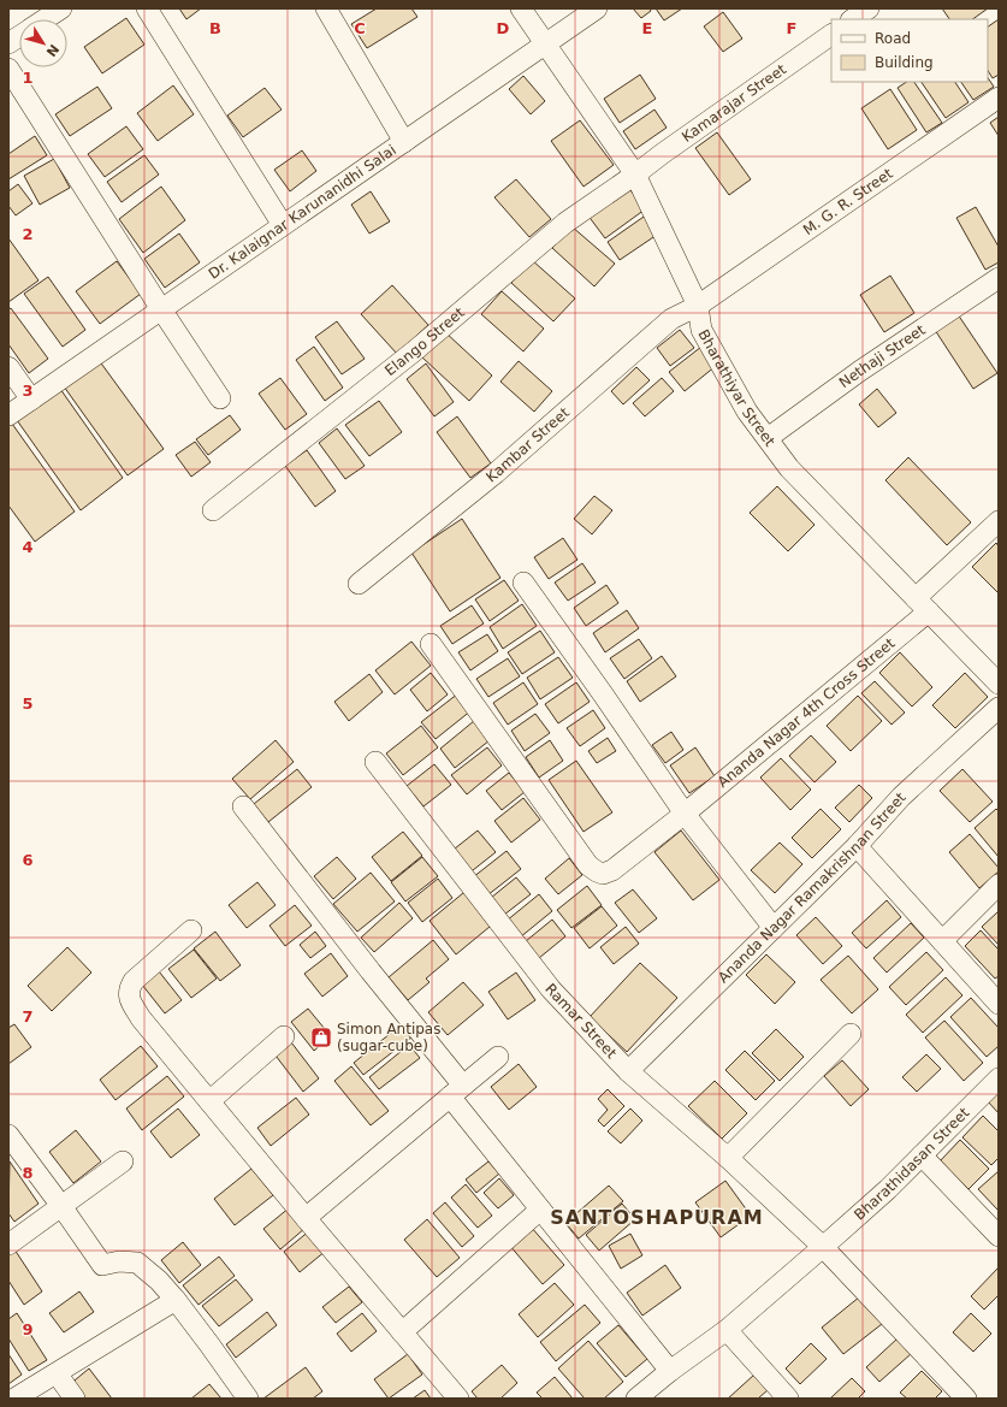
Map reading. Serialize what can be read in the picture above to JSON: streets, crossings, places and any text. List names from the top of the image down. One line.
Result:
{"streets":{"street":["Kamarajar Street","M. G. R. Street","Dr. Kalaignar Karunanidhi Salai","Elango Street","Nethaji Street","Bharathiyar Street","Kambar Street","Ananda Nagar 4th Cross Street","Ananda Nagar Ramakrishnan Street","Ramar Street","Bharathidasan Street"]},"crossings":[["Kamarajar Street","Elango Street"],["Kamarajar Street","Bharathiyar Street"],["M. G. R. Street","Bharathiyar Street"],["M. G. R. Street","Kambar Street"],["Dr. Kalaignar Karunanidhi Salai","Bharathiyar Street"],["Elango Street","Bharathiyar Street"],["Nethaji Street","Bharathiyar Street"],["Bharathiyar Street","Kambar Street"],["Bharathiyar Street","Ananda Nagar 4th Cross Street"],["Ananda Nagar Ramakrishnan Street","Ramar Street"],["Ramar Street","Bharathidasan Street"]],"districts":["SANTOSHAPURAM"],"places":{"shop":["Simon Antipas (sugar-cube)"]},"legend":["Road","Building"],"north":"bottom right","grid":{"columns":["B","C","D","E","F"],"rows":["1","2","3","4","5","6","7","8","9"]}}
